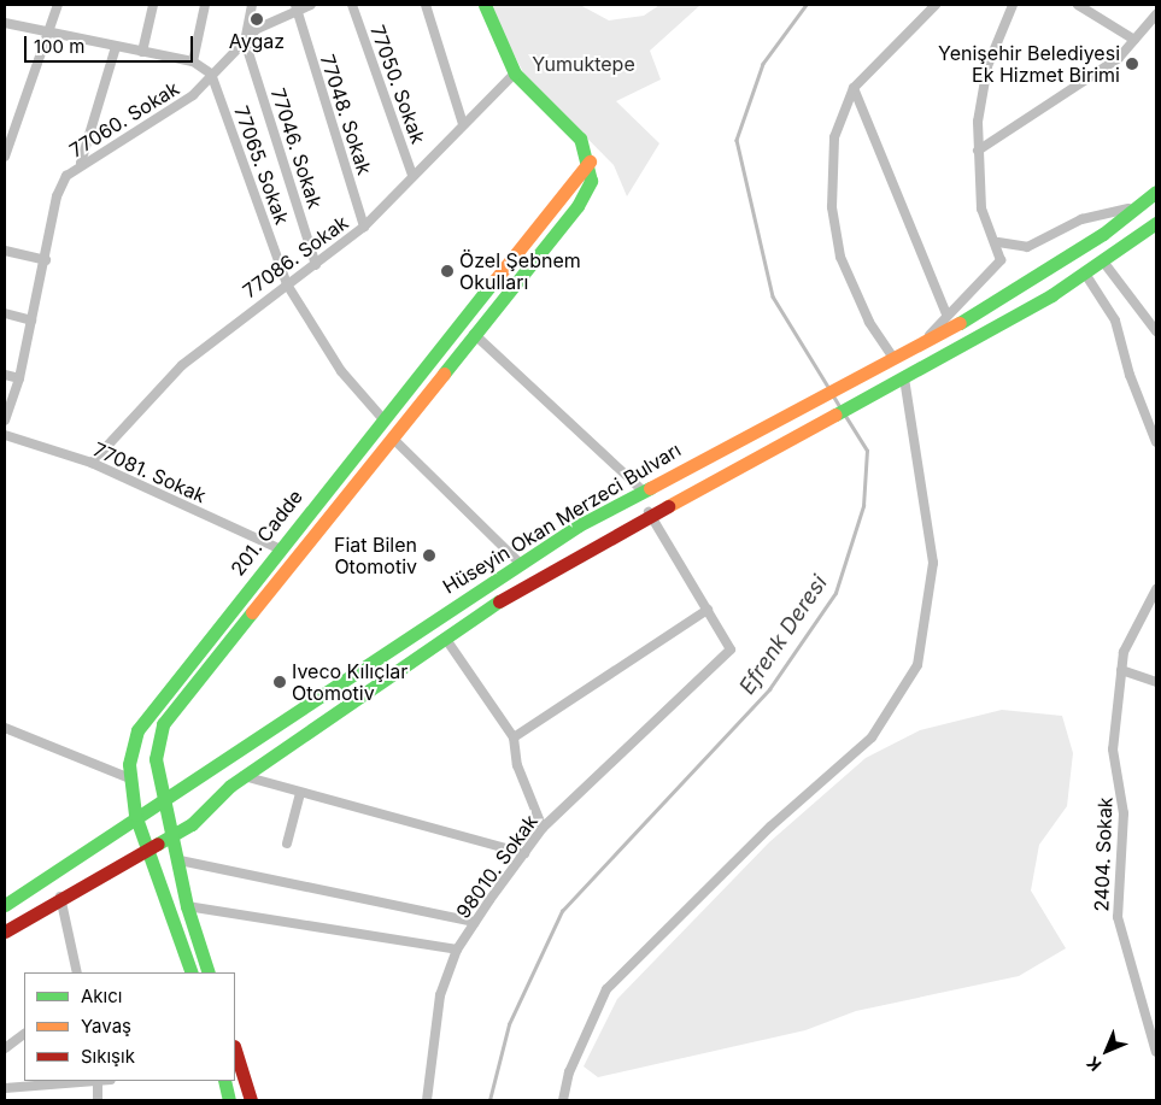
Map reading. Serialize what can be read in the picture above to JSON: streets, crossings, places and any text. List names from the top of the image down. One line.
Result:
{"streets":{"main road":["Hüseyin Okan Merzeci Bulvarı","201. Cadde"],"street":["77050. Sokak","77048. Sokak","77060. Sokak","77046. Sokak","77065. Sokak","77086. Sokak","77081. Sokak","2404. Sokak","98010. Sokak"]},"crossings":[["77050. Sokak","77086. Sokak"],["77048. Sokak","77060. Sokak"],["77048. Sokak","77086. Sokak"],["77060. Sokak","77046. Sokak"],["77060. Sokak","77065. Sokak"],["77046. Sokak","77086. Sokak"],["77065. Sokak","77086. Sokak"],["77065. Sokak","201. Cadde"],["77086. Sokak","77081. Sokak"],["77081. Sokak","201. Cadde"],["Hüseyin Okan Merzeci Bulvarı","201. Cadde"]],"water":["Efrenk Deresi"],"parks":["Yumuktepe"],"places":["Aygaz","Yenişehir Belediyesi Ek Hizmet Birimi","Özel Şebnem Okulları","Fiat Bilen Otomotiv","Iveco Kılıçlar Otomotiv"],"legend":["Akıcı","Yavaş","Sıkışık"],"scale_bar":"100 m","north":"bottom left"}
